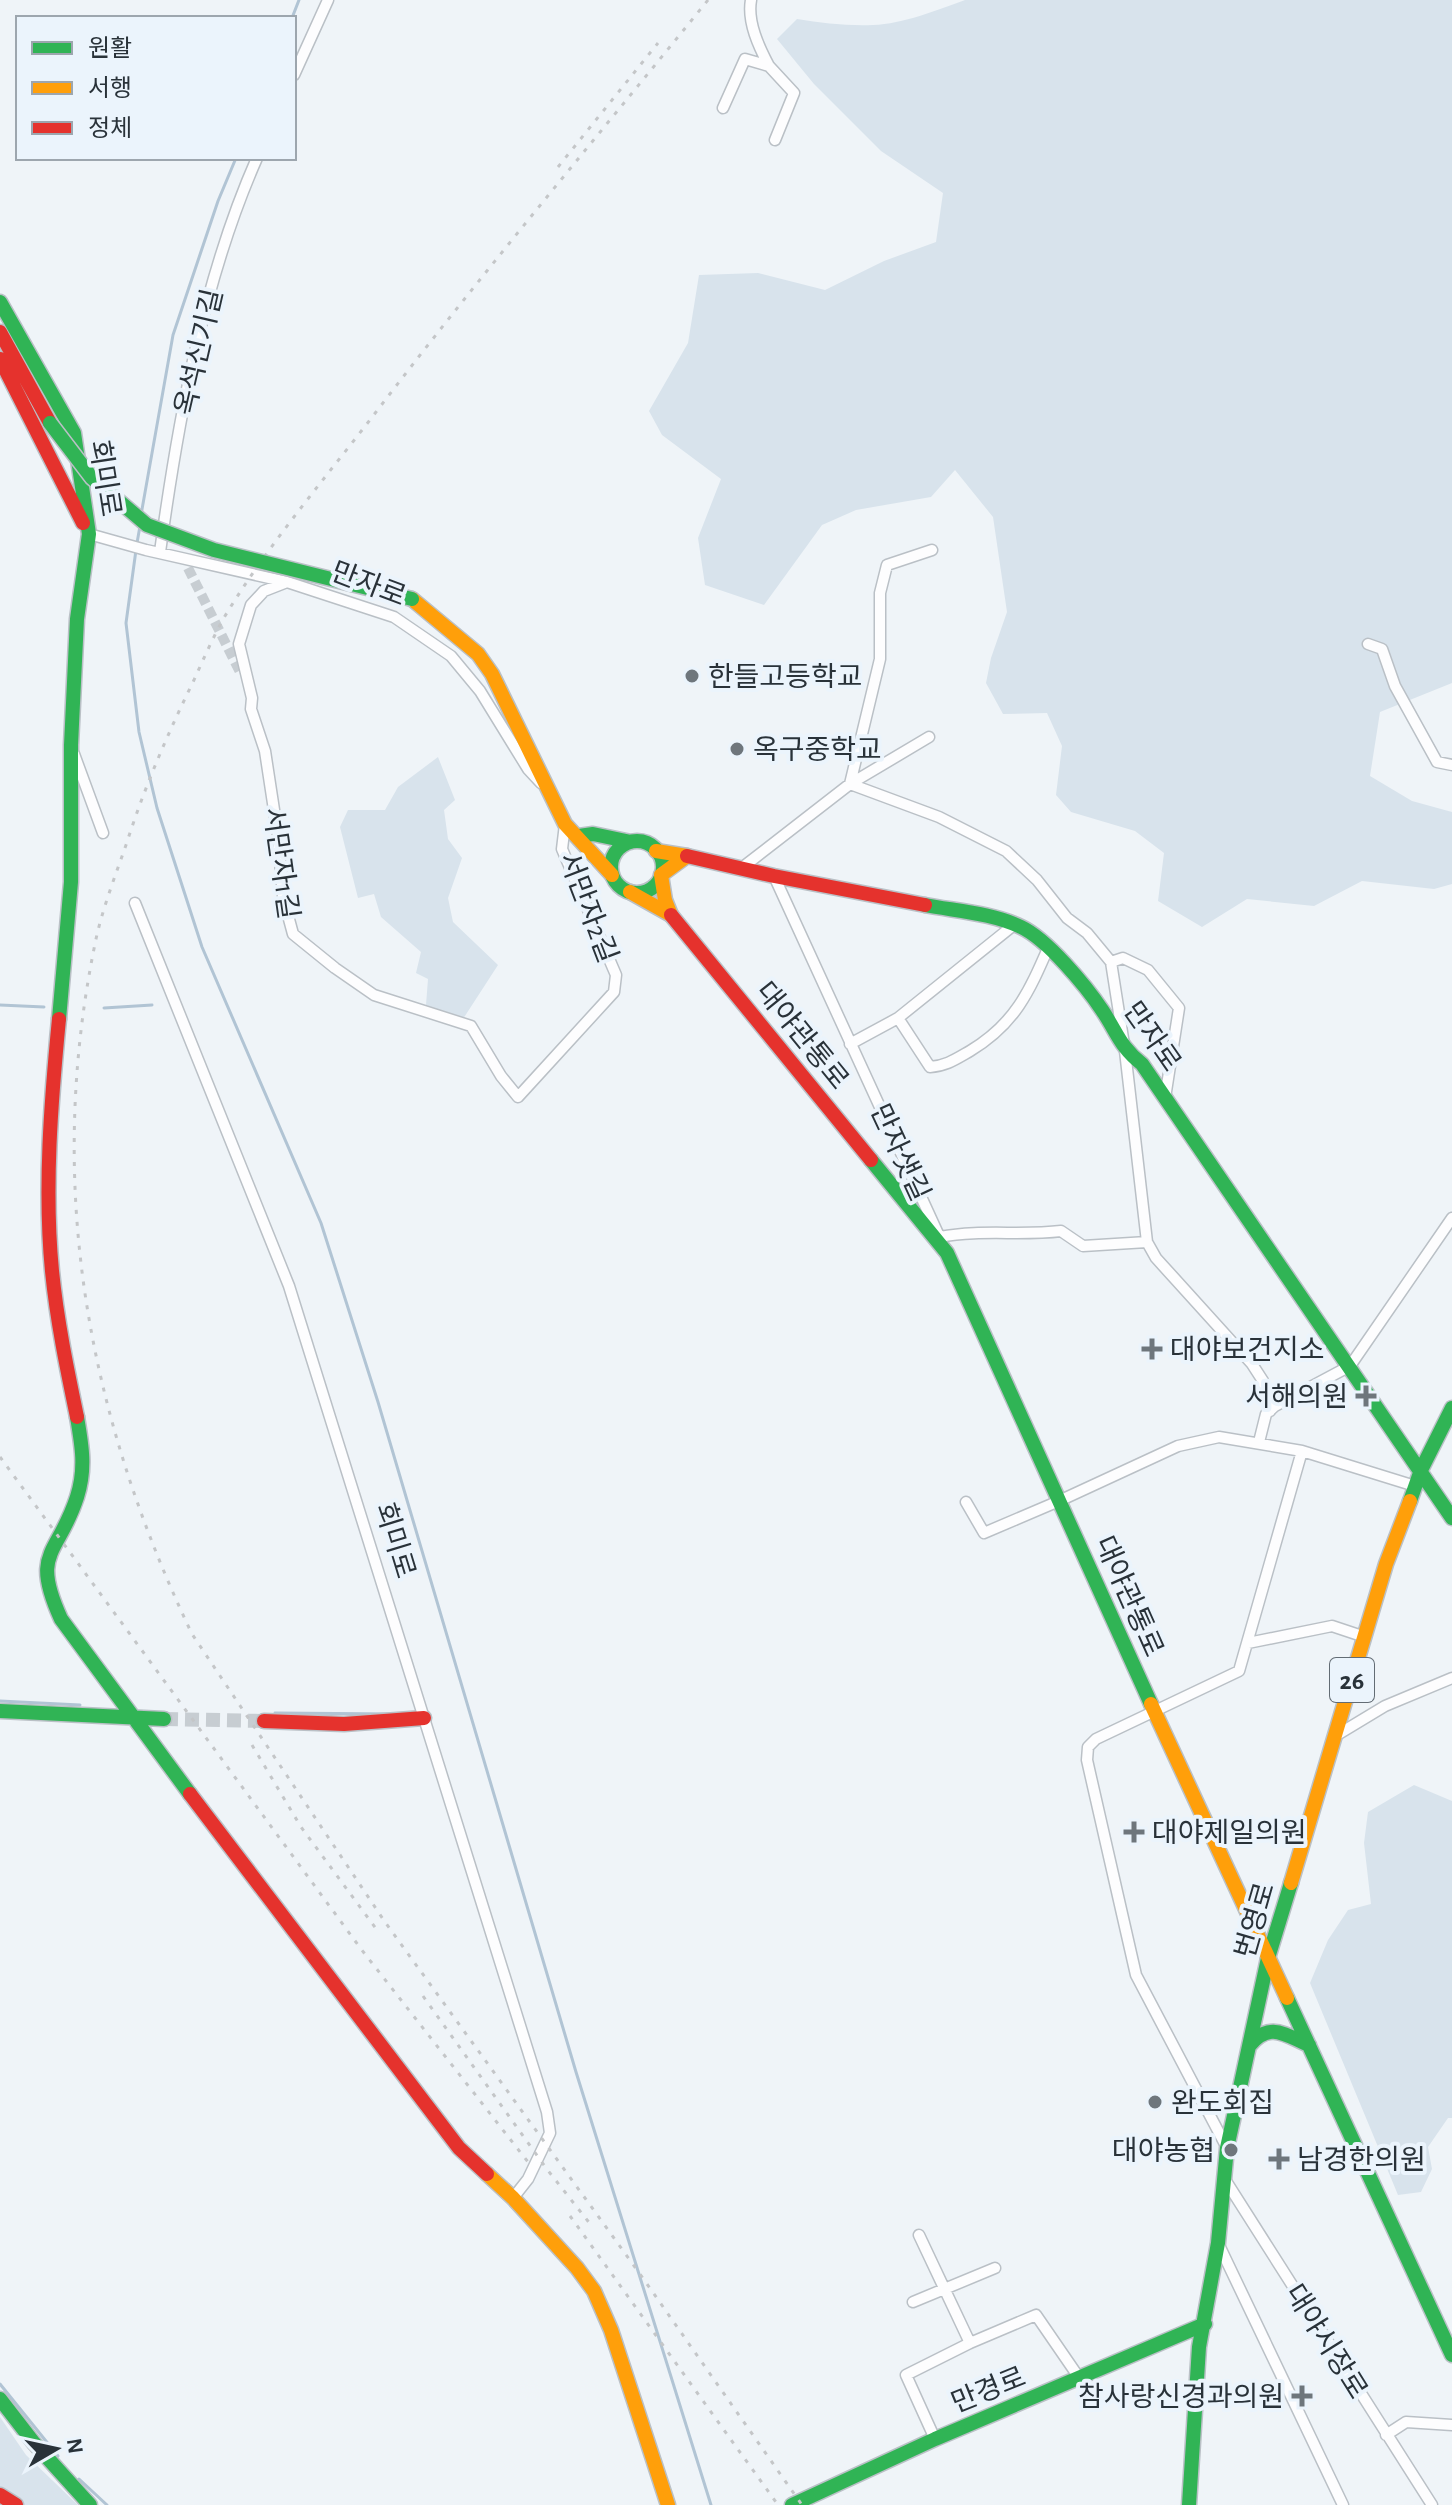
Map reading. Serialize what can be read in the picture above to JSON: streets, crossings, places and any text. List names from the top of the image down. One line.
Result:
{"streets":{"main road":["회미로","만자로","대야관통로","26","번영로","만경로"],"street":["옥석신기길","서만자1길","서만자2길","만자샛길","대야시장로"]},"crossings":[["옥석신기길","만자로"],["회미로","만자로"],["만자로","서만자1길"],["만자로","서만자2길"],["만자로","만자샛길"],["만자로","번영로"],["서만자1길","서만자2길"],["대야관통로","만자샛길"],["대야관통로","번영로"],["번영로","대야시장로"],["번영로","만경로"]],"places":{"other":["한들고등학교","옥구중학교","완도회집","대야농협"],"health":["대야보건지소","서해의원","대야제일의원","남경한의원","참사랑신경과의원"]},"legend":["원활","서행","정체"],"north":"right"}
